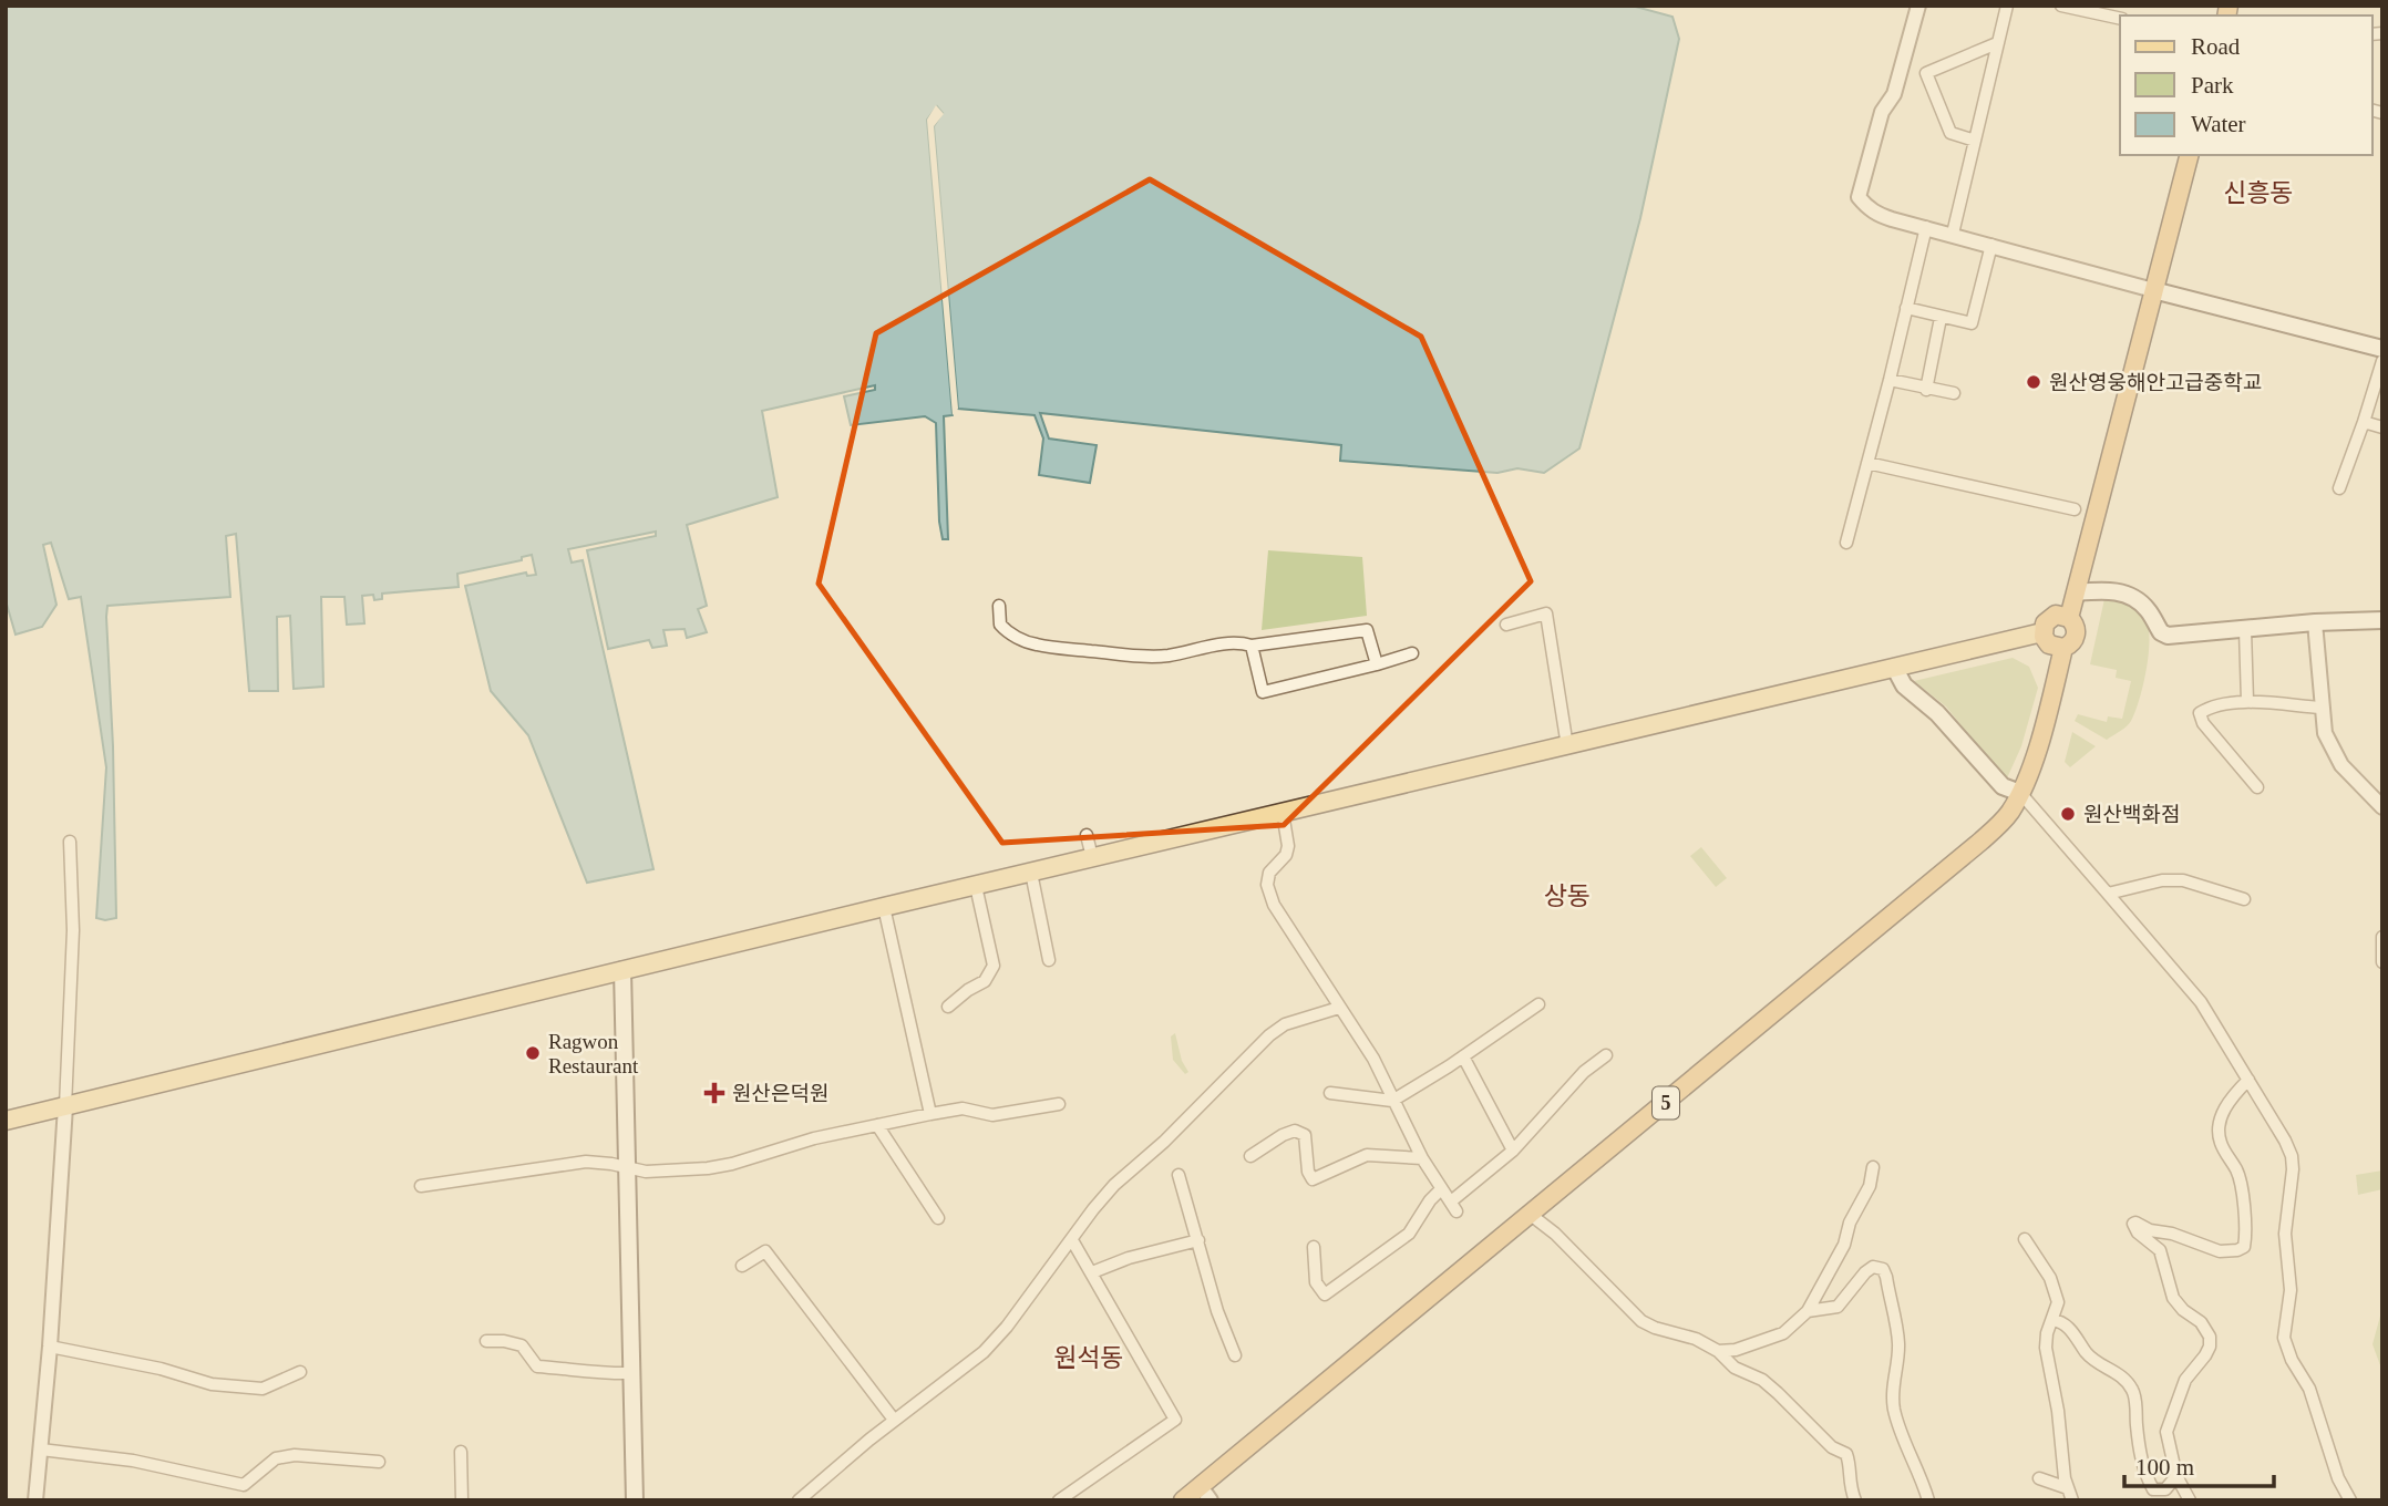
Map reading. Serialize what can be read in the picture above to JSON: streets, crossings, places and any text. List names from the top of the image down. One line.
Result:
{"streets":{"highway":["5"]},"districts":["신흥동","상동","원석동"],"places":{"other":["원산영웅해안고급중학교","원산백화점","Ragwon Restaurant"],"health":["원산은덕원"]},"legend":["Road","Park","Water"],"scale_bar":"100 m"}
